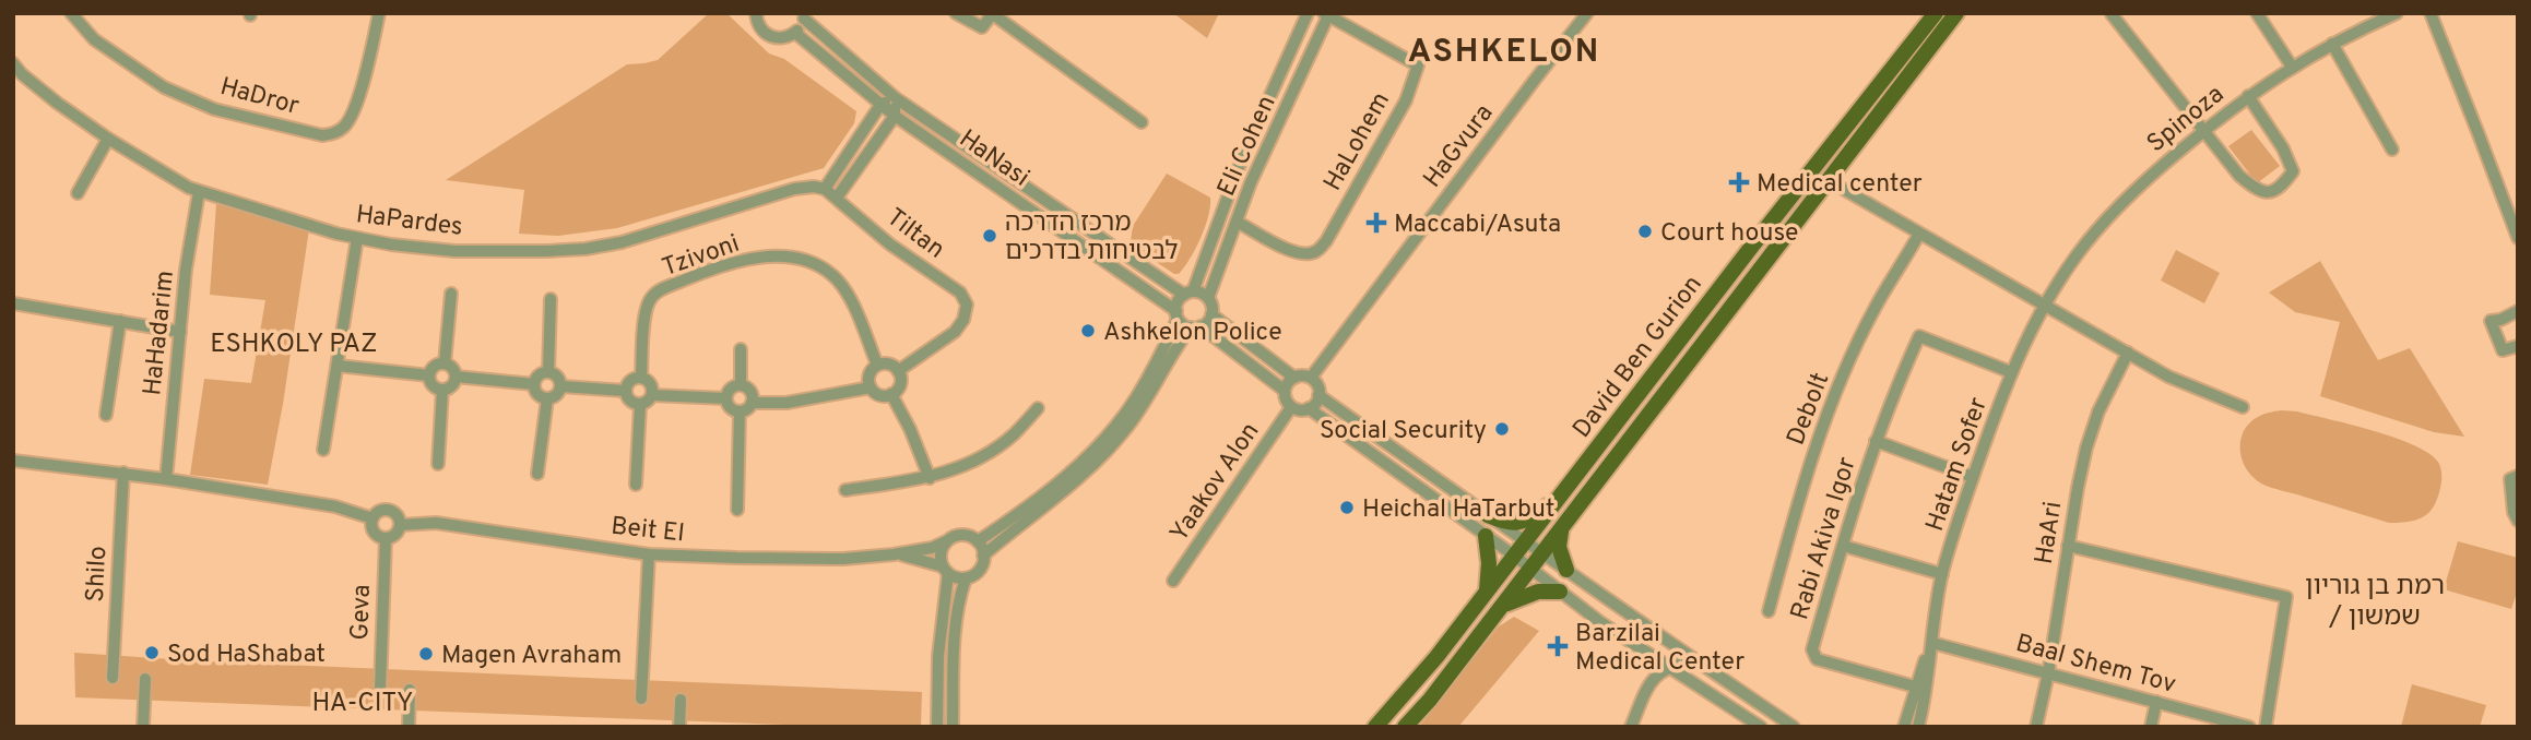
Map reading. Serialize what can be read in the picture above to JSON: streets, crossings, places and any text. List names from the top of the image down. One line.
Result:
{"streets":{"main road":["David Ben Gurion"],"street":["HaDror","Spinoza","HaLohem","Eli Cohen","HaGvura","HaNasi","HaPardes","Tiltan","Tzivoni","HaHadarim","Debolt","Hatam Sofer","Yaakov Alon","Beit El","HaAri","Rabi Akiva Igor","Shilo","Geva","Baal Shem Tov"]},"crossings":[["Spinoza","Hatam Sofer"],["HaLohem","Eli Cohen"],["Eli Cohen","HaNasi"],["HaGvura","Yaakov Alon"],["HaPardes","HaHadarim"],["Tiltan","Tzivoni"],["Hatam Sofer","Rabi Akiva Igor"],["Hatam Sofer","Baal Shem Tov"],["Beit El","Geva"],["HaAri","Baal Shem Tov"]],"districts":["ASHKELON","ESHKOLY PAZ","רמת בן גוריון / שמשון","HA-CITY"],"places":{"health":["Medical center","Maccabi/Asuta","Barzilai Medical Center"],"other":["Court house","מרכז הדרכה לבטיחות בדרכים","Ashkelon Police","Social Security","Heichal HaTarbut","Sod HaShabat","Magen Avraham"]}}
